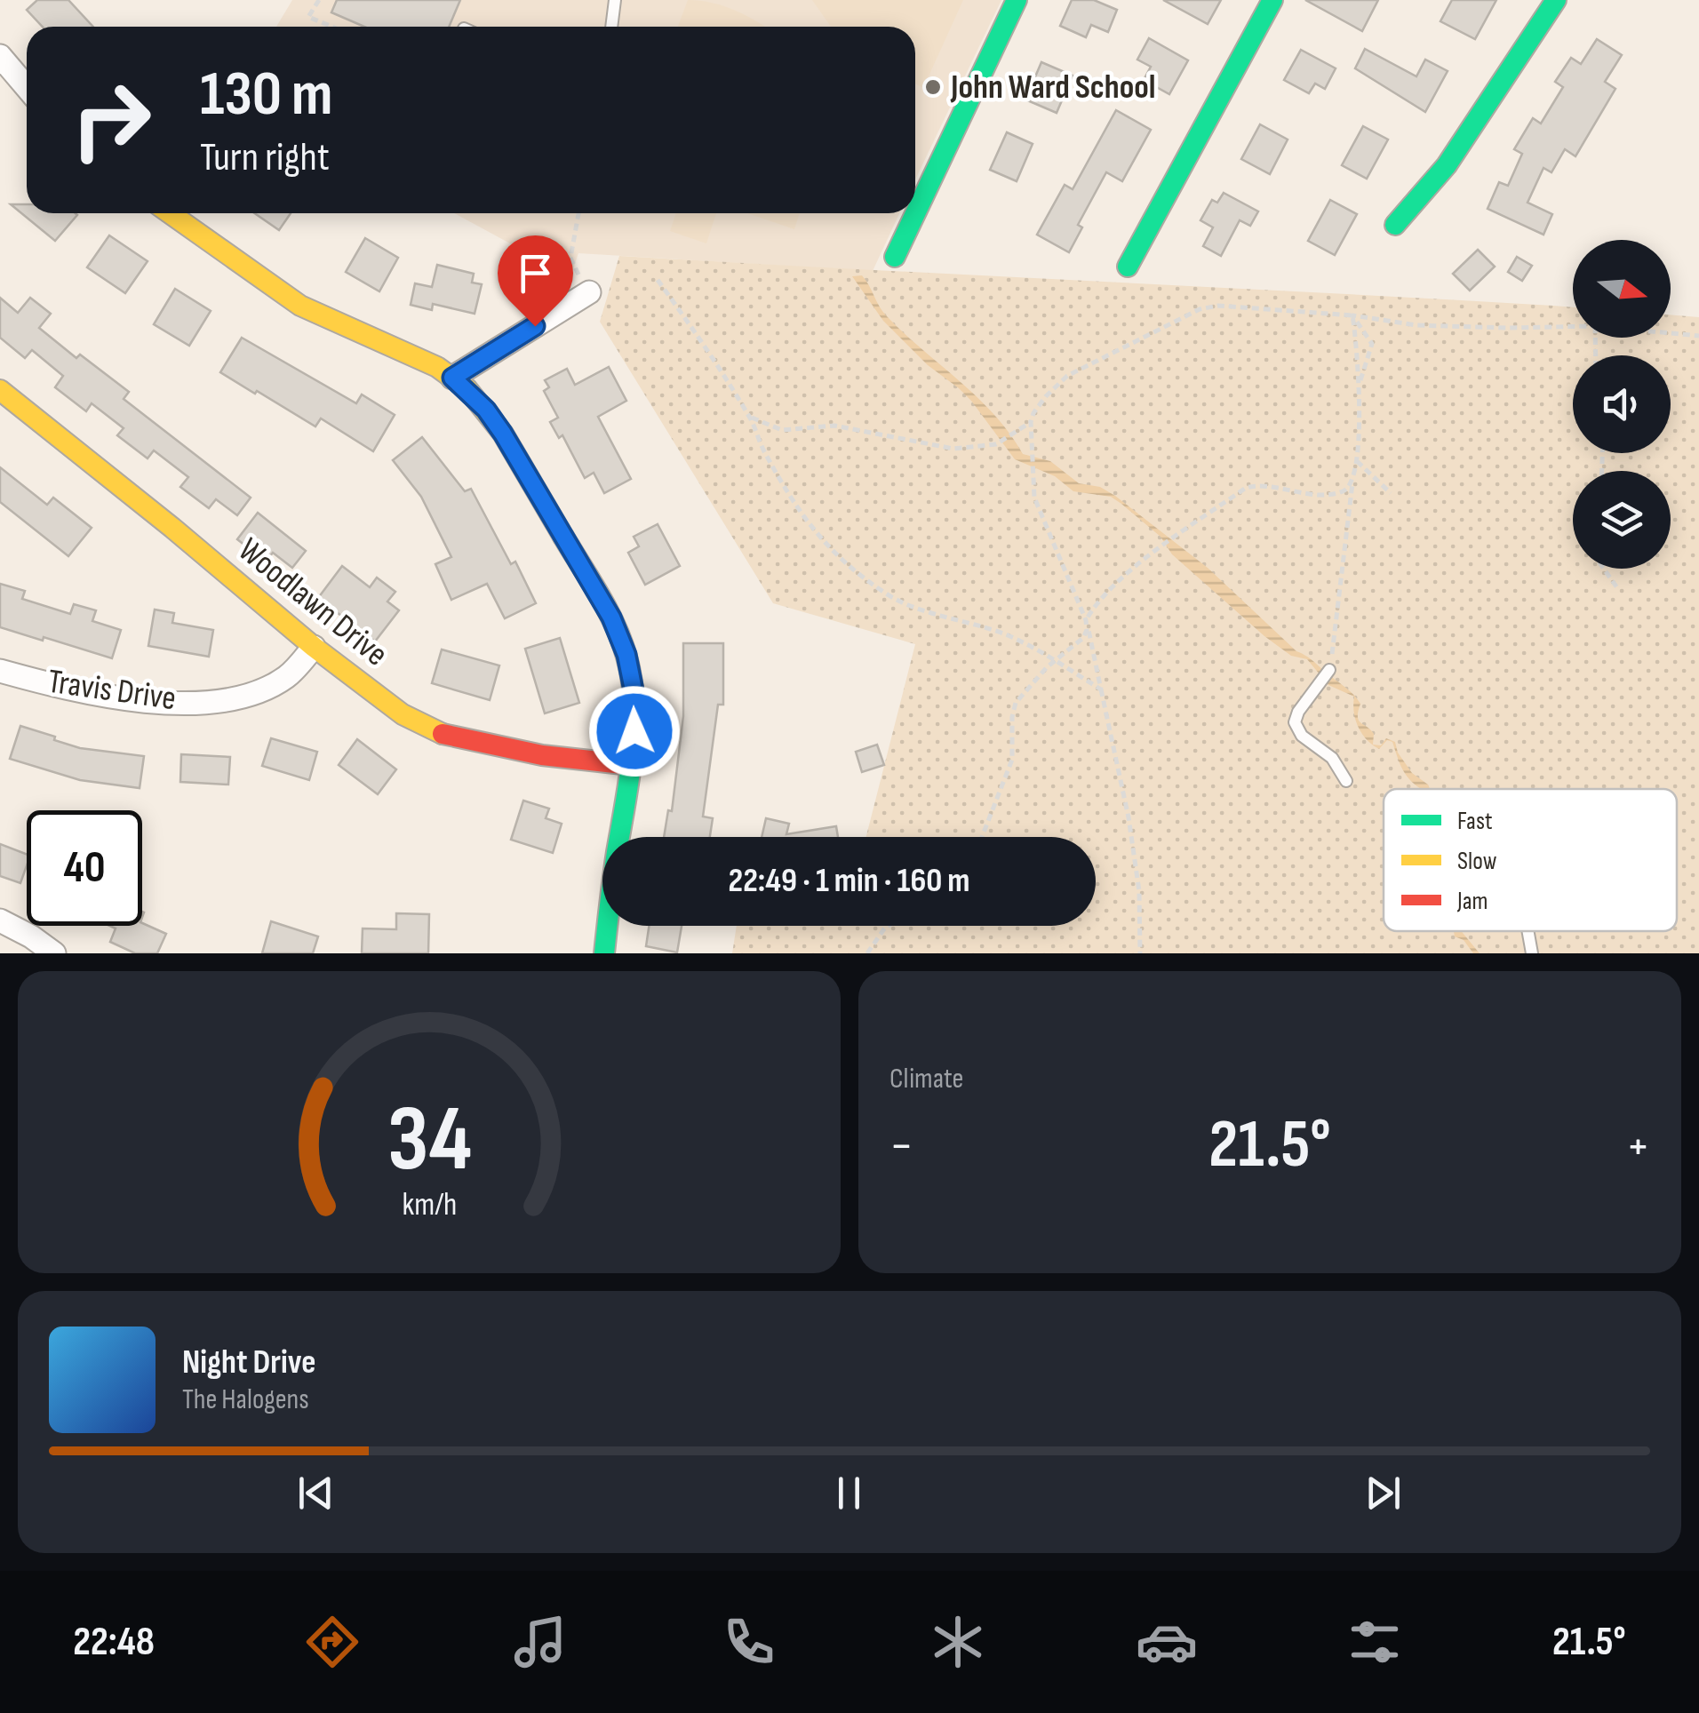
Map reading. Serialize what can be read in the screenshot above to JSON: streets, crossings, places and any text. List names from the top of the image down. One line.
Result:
{"streets":{"street":["Woodlawn Drive","Travis Drive"]},"crossings":[["Woodlawn Drive","Travis Drive"]],"places":["John Ward School"],"legend":["Fast","Slow","Jam"],"north":"right","page":{"turn":["130 m","Turn right"],"limit":"40","trip":"22:49 · 1 min · 160 m","tile":"Climate","heat":["−","21.5°","+"],"song":["Night Drive","The Halogens"],"tabs":["22:48","21.5°"],"gauge":["34","km/h"]}}
